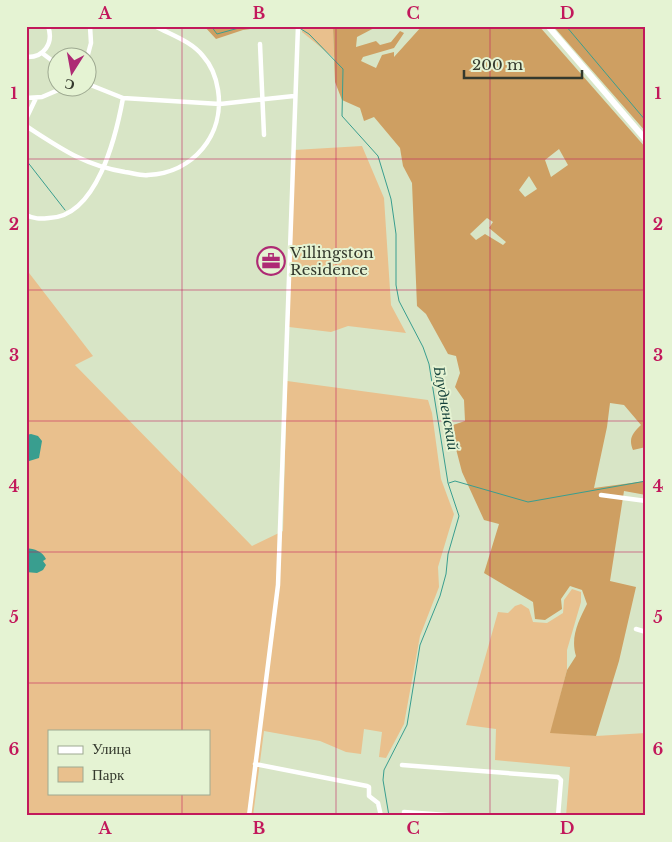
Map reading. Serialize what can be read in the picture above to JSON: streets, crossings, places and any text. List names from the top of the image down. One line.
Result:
{"water":["Блудненский"],"places":{"office":["Villingston Residence"]},"legend":["Улица","Парк"],"scale_bar":"200 m","north":"bottom","grid":{"columns":["A","B","C","D"],"rows":["1","2","3","4","5","6"]}}
